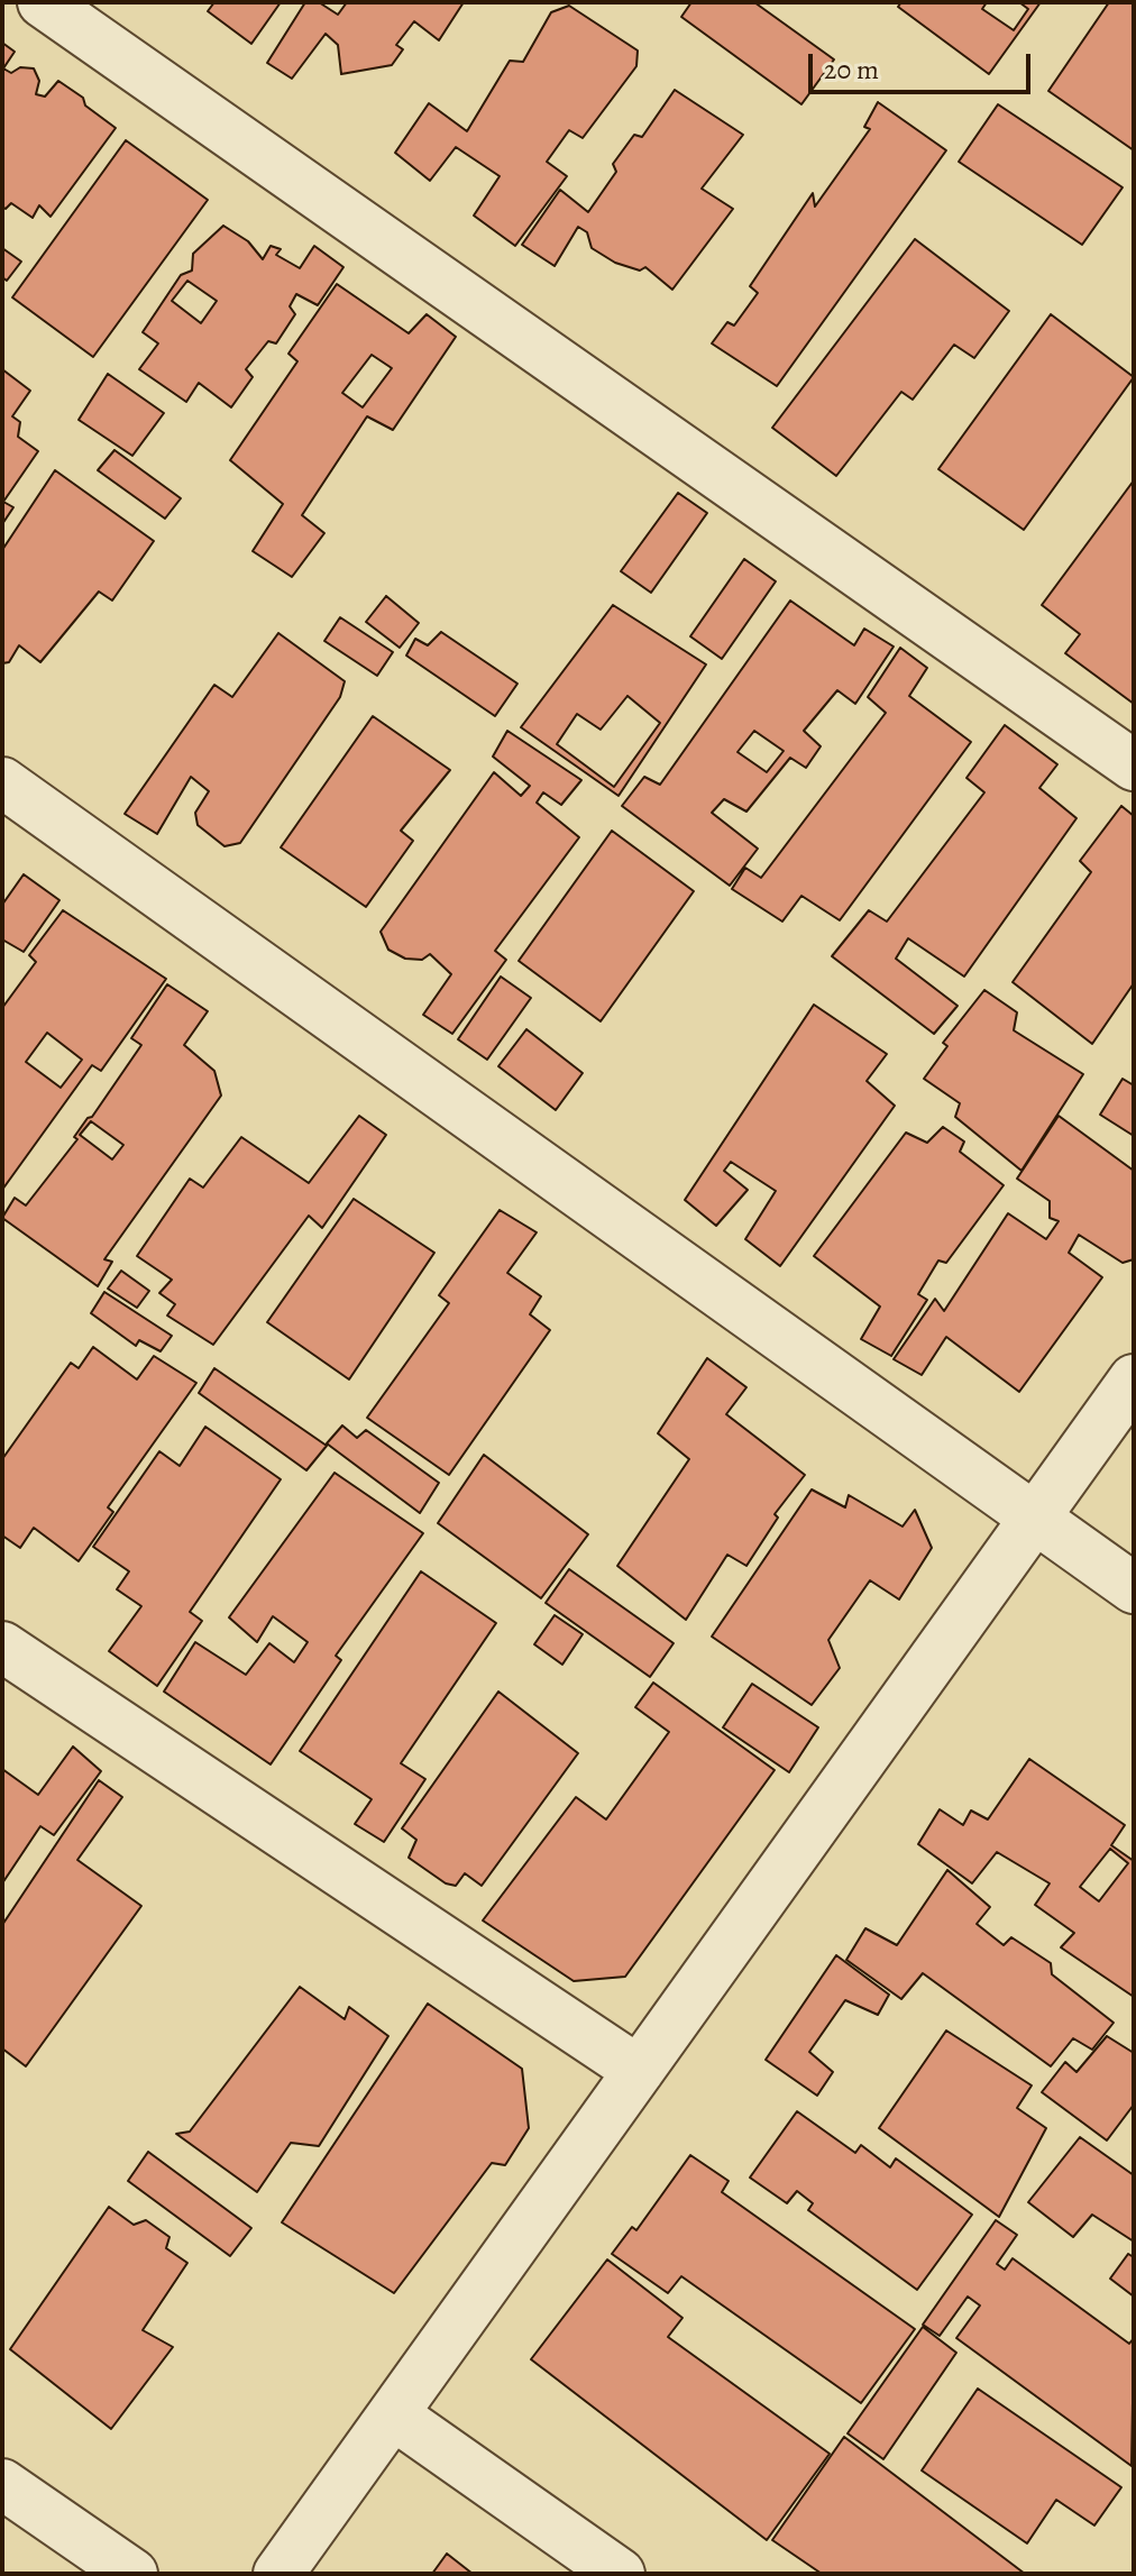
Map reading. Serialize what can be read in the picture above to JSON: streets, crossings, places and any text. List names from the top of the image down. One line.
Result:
{"scale_bar":"20 m"}
